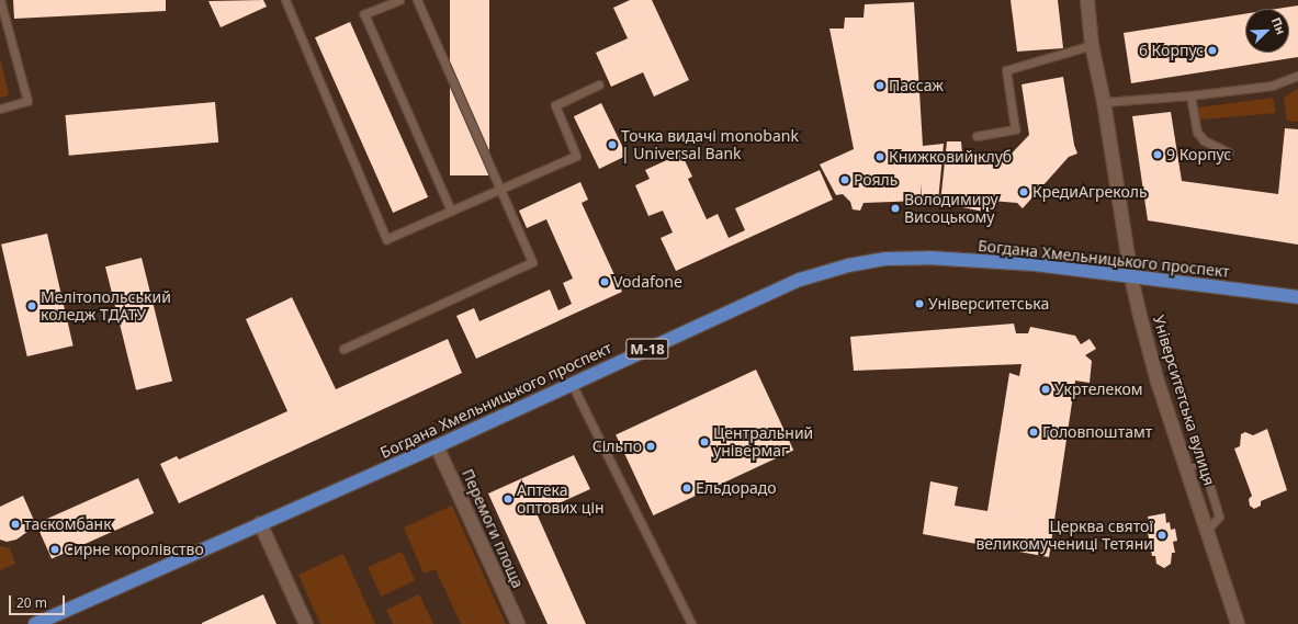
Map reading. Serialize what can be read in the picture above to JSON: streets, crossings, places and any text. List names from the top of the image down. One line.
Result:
{"streets":{"highway":["Богдана Хмельницького проспект","М-18"],"street":["Університетська вулиця","Перемоги площа"]},"crossings":[["Богдана Хмельницького проспект","Університетська вулиця"],["Богдана Хмельницького проспект","Перемоги площа"]],"places":["6 Корпус","Пассаж","Точка видачі monobank | Universal Bank","9 Корпус","Книжковий клуб","Рояль","КредиАгреколь","Володимиру Висоцькому","Vodafone","Університетська","Мелітопольський коледж ТДАТУ","Укртелеком","Головпоштамт","Центральний універмаг","Сільпо","Ельдорадо","Аптека оптових цін","таскомбанк","Церква святої великомучениці Тетяни","Сирне королівство"],"scale_bar":"20 m","north":"top right"}
